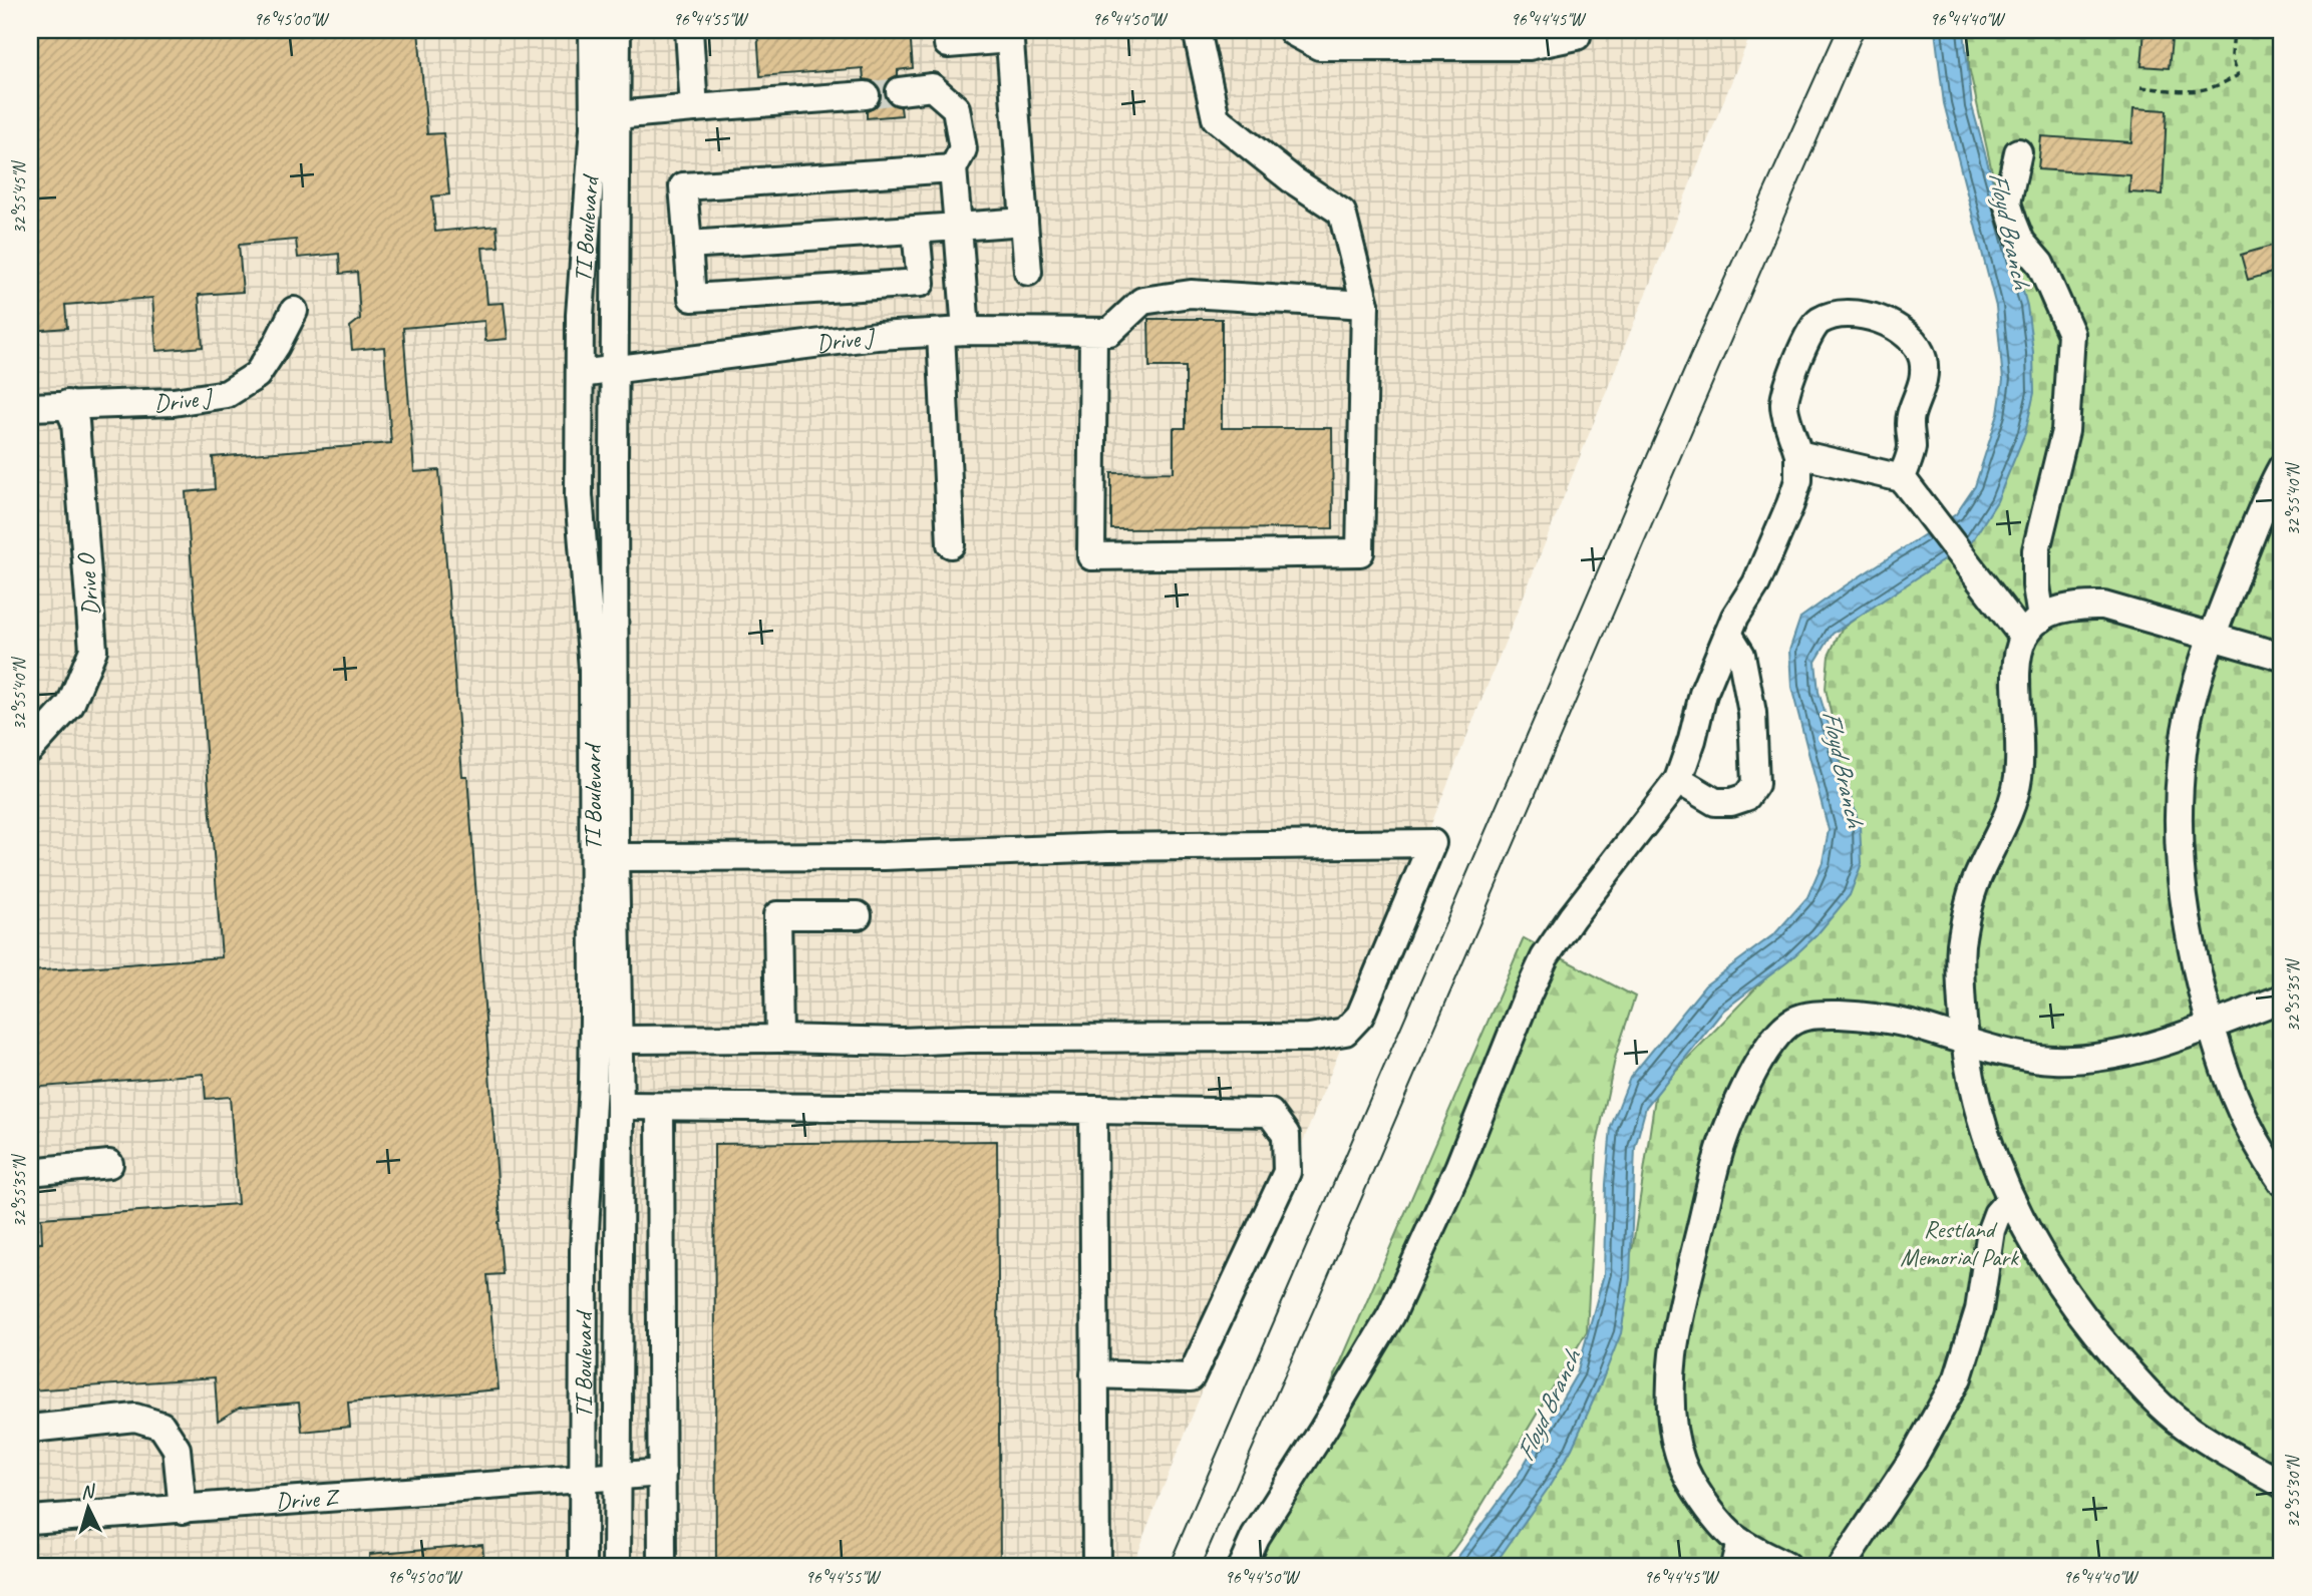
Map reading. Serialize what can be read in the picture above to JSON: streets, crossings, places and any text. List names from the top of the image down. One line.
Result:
{"streets":{"street":["TI Boulevard","Drive J","Drive O","Drive Z"]},"crossings":[["TI Boulevard","Drive J"],["TI Boulevard","Drive Z"],["Drive J","Drive O"]],"water":["Floyd Branch"],"parks":["Restland Memorial Park"],"north":"top","coordinates":["96°45'00\"W","96°44'55\"W","96°44'50\"W","96°44'45\"W","96°44'40\"W","32°55'45\"N","32°55'40\"N","32°55'35\"N","32°55'30\"N"]}
